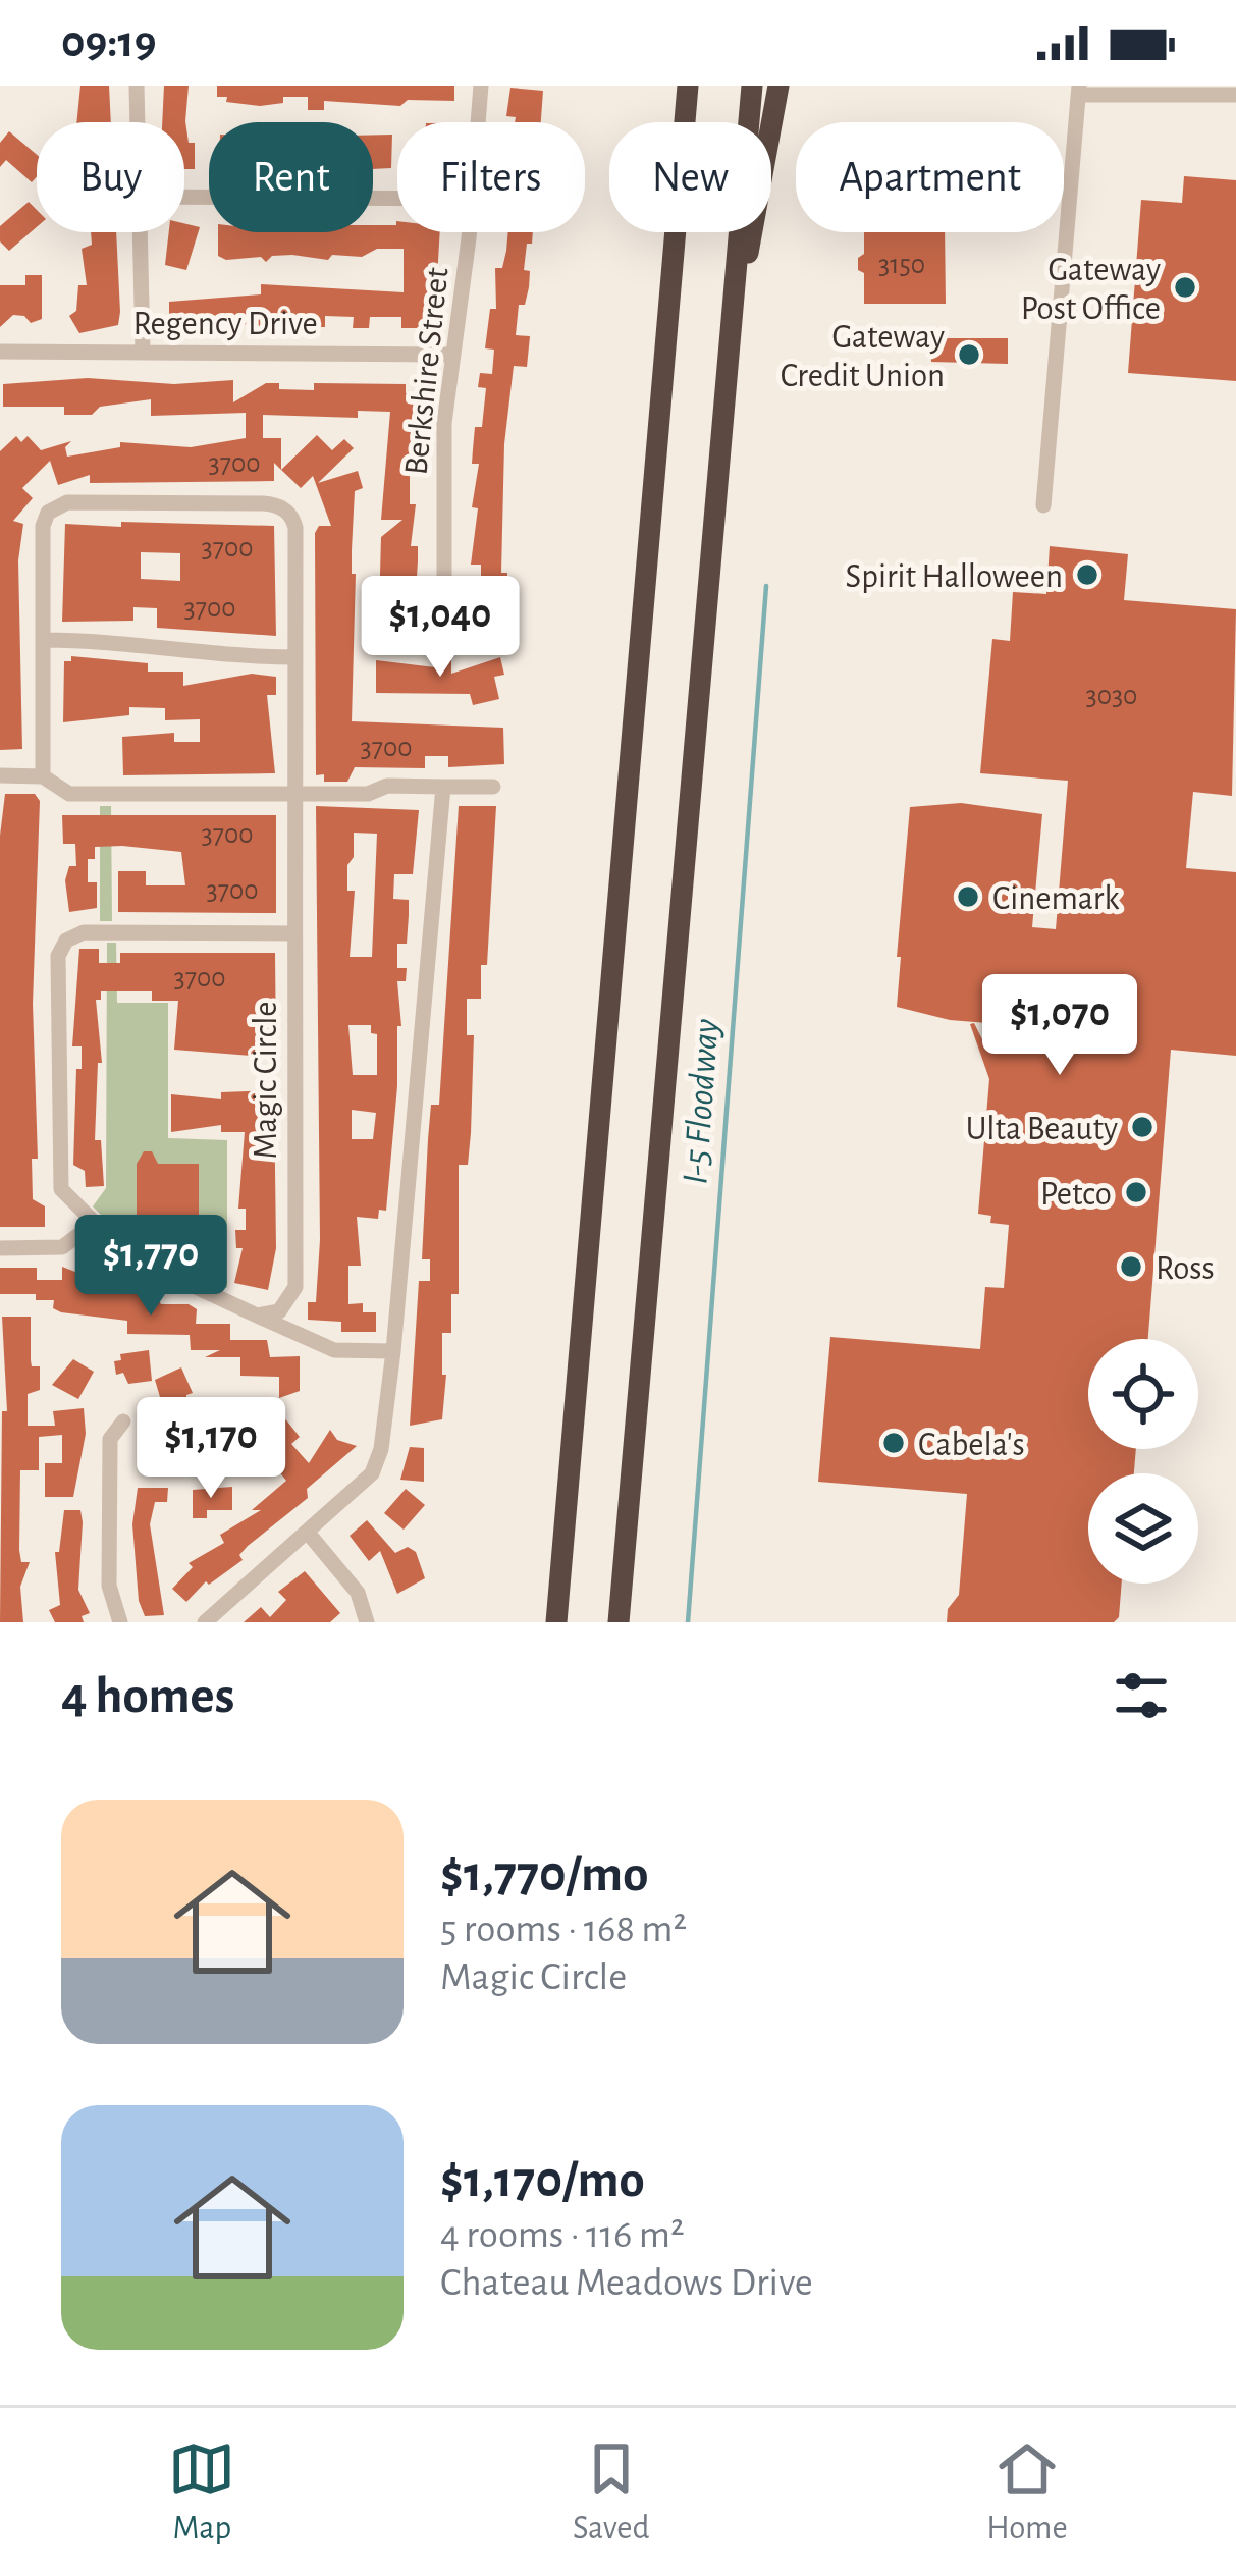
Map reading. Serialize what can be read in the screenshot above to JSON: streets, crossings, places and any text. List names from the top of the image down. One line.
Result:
{"streets":{"street":["Regency Drive","Berkshire Street","Magic Circle"]},"crossings":[["Regency Drive","Berkshire Street"]],"water":["I-5 Floodway"],"places":["Gateway Post Office","Gateway Credit Union","Spirit Halloween","Cinemark","Ulta Beauty","Petco","Ross","Cabela's"],"house_numbers":["3150","3700","3700","3700","3030","3700","3700","3700","3700"],"page":{"status":"09:19","chip":["Buy","Rent","Filters","New","Apartment"],"price":["$1,040","$1,070","$1,770","$1,170"],"heading":"4 homes","list":[{"name":"$1,770/mo","note":"5 rooms · 168 m² · Magic Circle"},{"name":"$1,170/mo","note":"4 rooms · 116 m² · Chateau Meadows Drive"}],"tabs":["Map","Saved","Home"]}}
